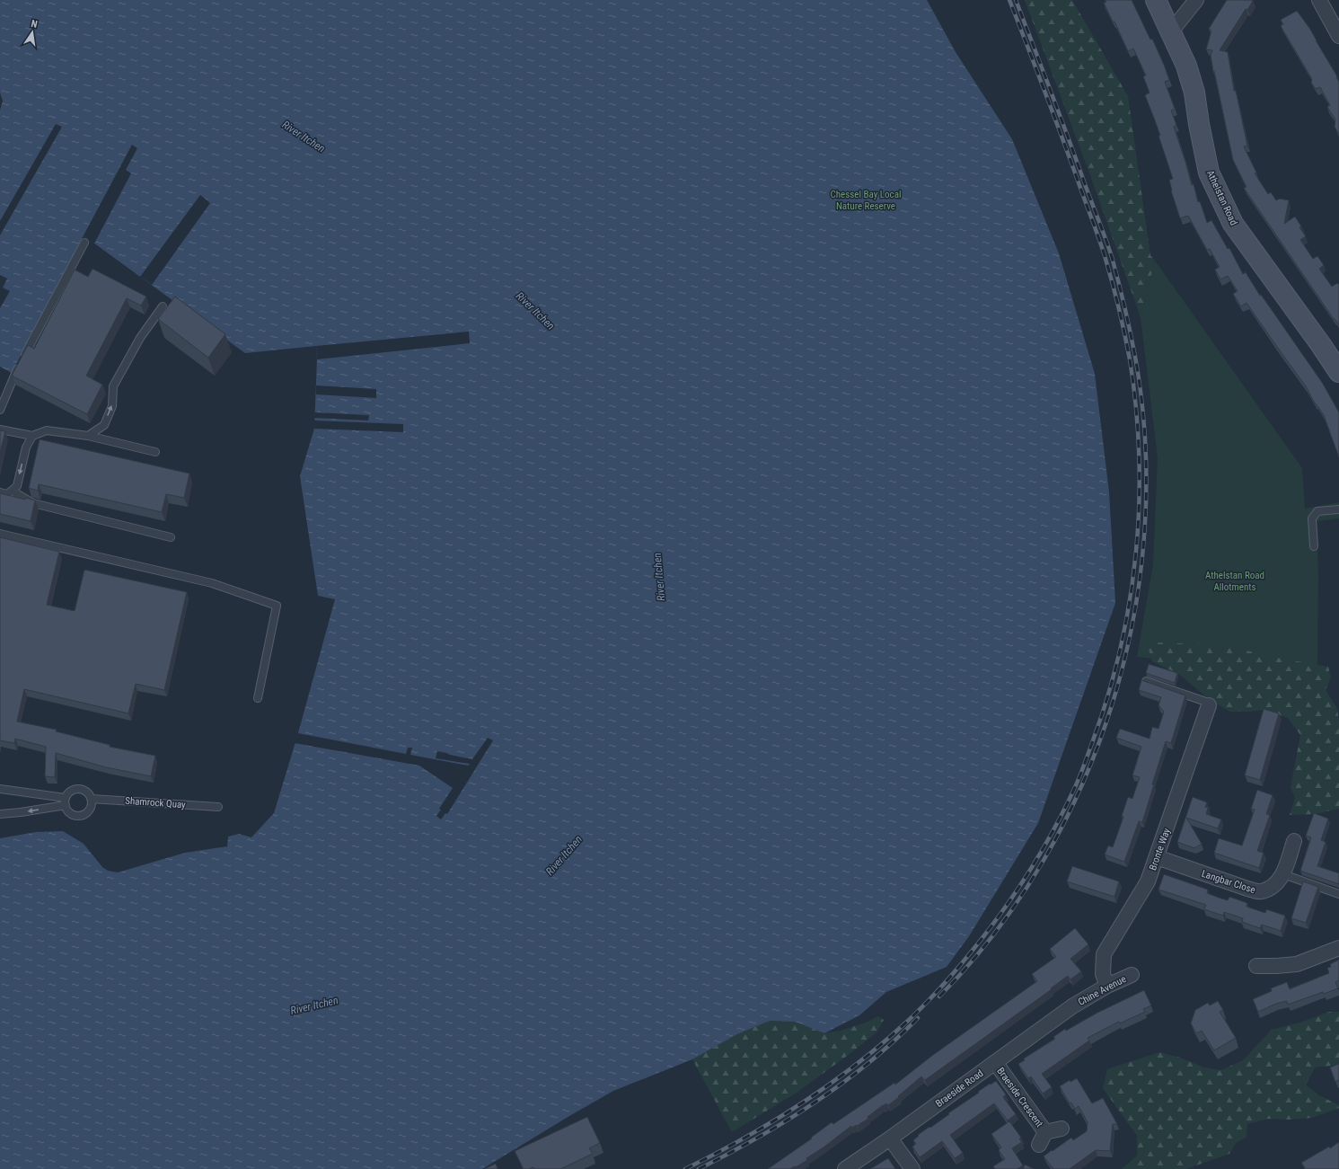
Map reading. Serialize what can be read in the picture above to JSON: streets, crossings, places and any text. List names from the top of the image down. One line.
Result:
{"streets":{"street":["Athelstan Road","Bronte Way","Langbar Close","Chine Avenue","Braeside Road","Braeside Crescent"],"lane":["Shamrock Quay"]},"crossings":[["Bronte Way","Langbar Close"],["Bronte Way","Chine Avenue"],["Chine Avenue","Braeside Road"],["Braeside Road","Braeside Crescent"]],"water":["River Itchen"],"parks":["Chessel Bay Local Nature Reserve","Athelstan Road Allotments"],"north":"top"}
